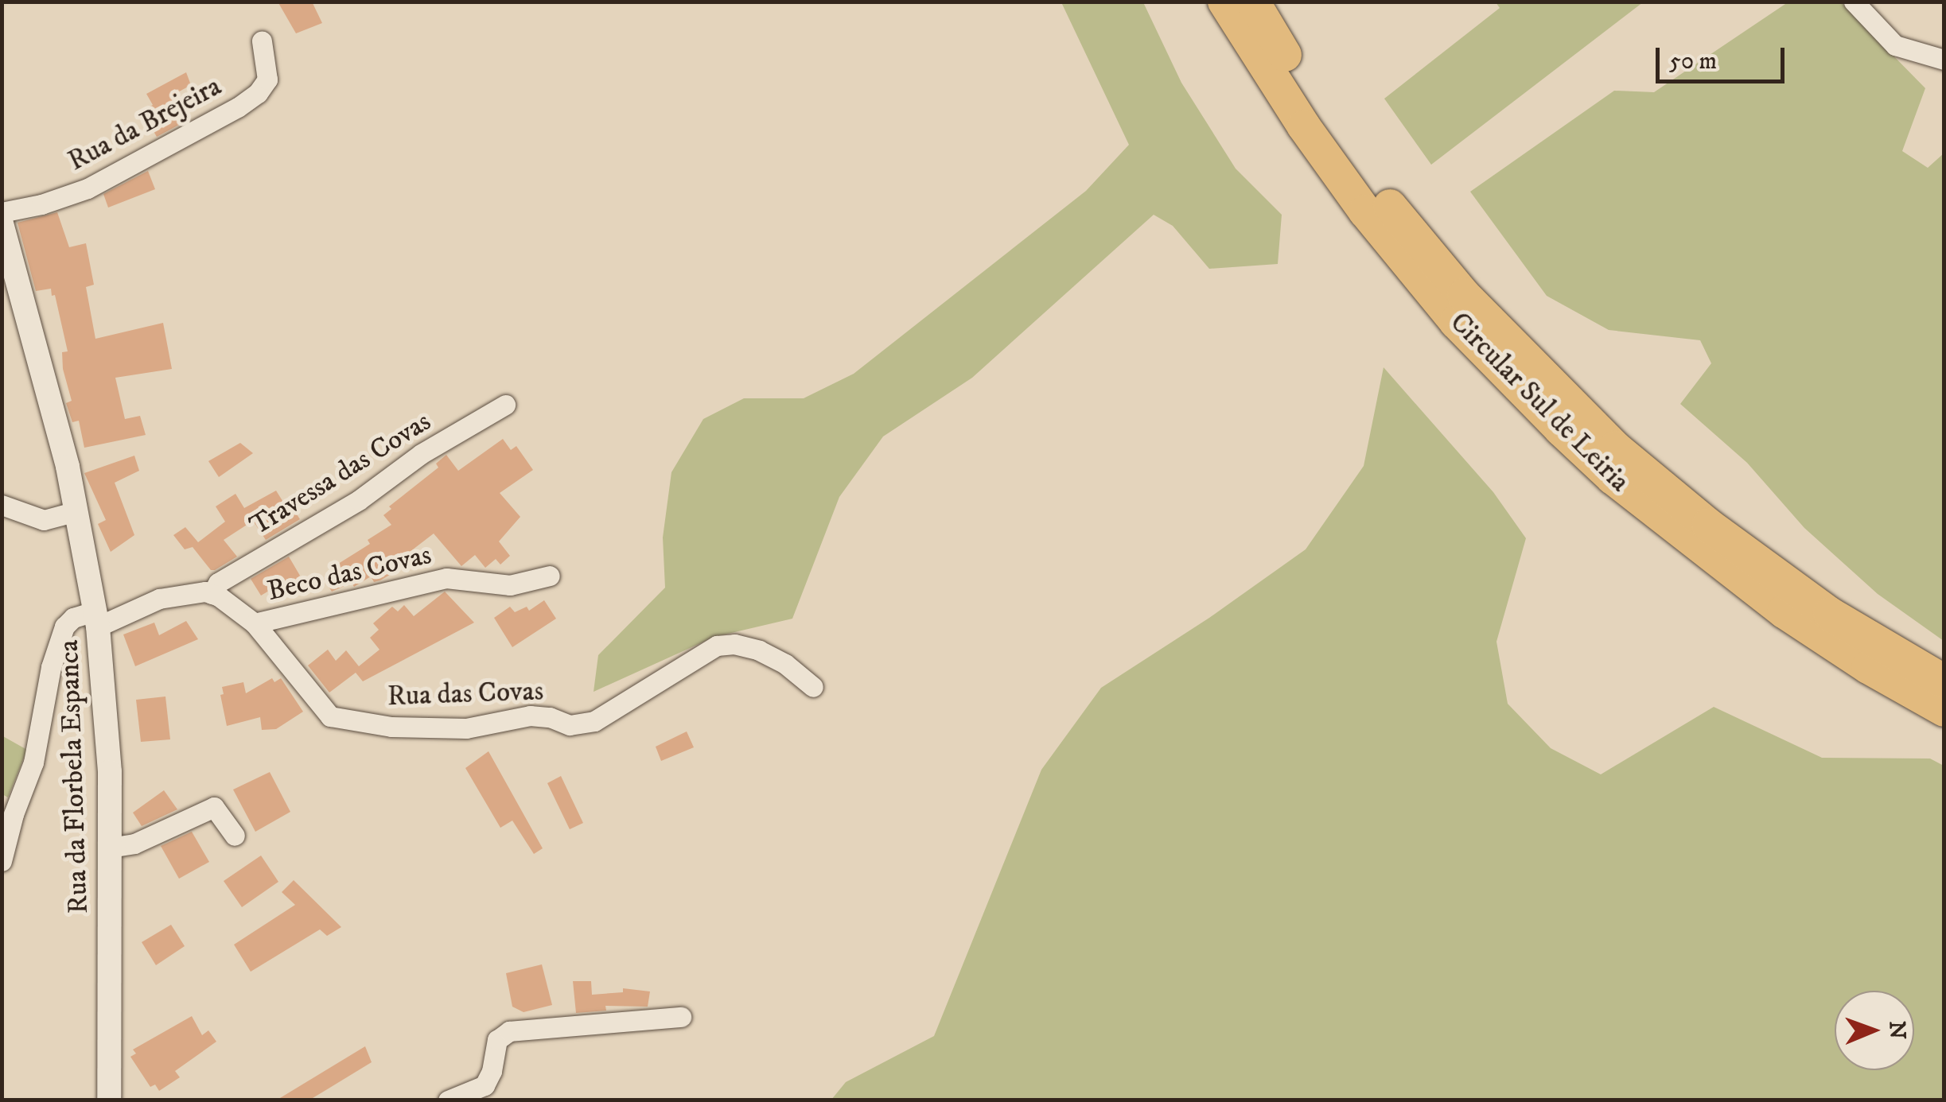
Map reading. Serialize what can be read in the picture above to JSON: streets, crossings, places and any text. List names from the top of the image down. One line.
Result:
{"streets":{"highway":["Circular Sul de Leiria"],"street":["Rua da Brejeira","Travessa das Covas","Beco das Covas","Rua das Covas","Rua da Florbela Espanca"]},"crossings":[["Travessa das Covas","Rua das Covas"],["Beco das Covas","Rua das Covas"]],"scale_bar":"50 m","north":"right"}
